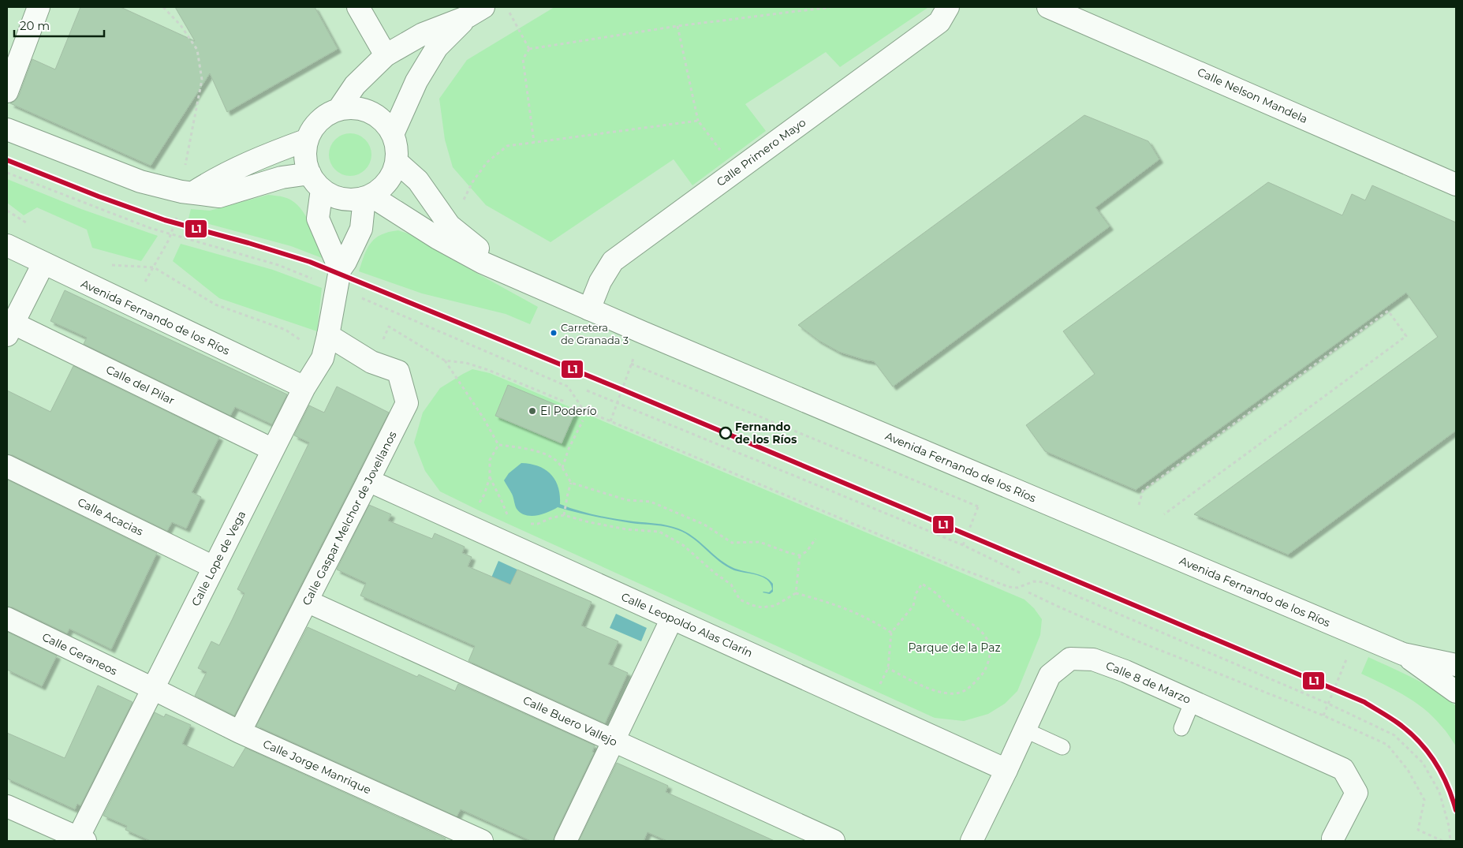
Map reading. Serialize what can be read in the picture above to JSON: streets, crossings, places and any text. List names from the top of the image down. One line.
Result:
{"streets":{"street":["Calle Nelson Mandela","Calle Primero Mayo","Avenida Fernando de los Ríos","Calle del Pilar","Calle Acacias","Calle Gaspar Melchor de Jovellanos","Calle Lope de Vega","Calle Leopoldo Alas Clarín","Calle Geraneos","Calle 8 de Marzo","Calle Buero Vallejo","Calle Jorge Manrique"]},"crossings":[["Calle Primero Mayo","Avenida Fernando de los Ríos"],["Avenida Fernando de los Ríos","Calle Lope de Vega"],["Calle del Pilar","Calle Lope de Vega"],["Calle Acacias","Calle Lope de Vega"],["Calle Gaspar Melchor de Jovellanos","Calle Lope de Vega"],["Calle Gaspar Melchor de Jovellanos","Calle Leopoldo Alas Clarín"],["Calle Gaspar Melchor de Jovellanos","Calle Buero Vallejo"],["Calle Gaspar Melchor de Jovellanos","Calle Jorge Manrique"],["Calle Lope de Vega","Calle Geraneos"],["Calle Lope de Vega","Calle Jorge Manrique"],["Calle Leopoldo Alas Clarín","Calle 8 de Marzo"],["Calle Geraneos","Calle Jorge Manrique"]],"parks":["Parque de la Paz"],"places":["Carretera de Granada 3","El Poderío","Fernando de los Ríos"],"lines":["transit line L1"],"scale_bar":"20 m"}
